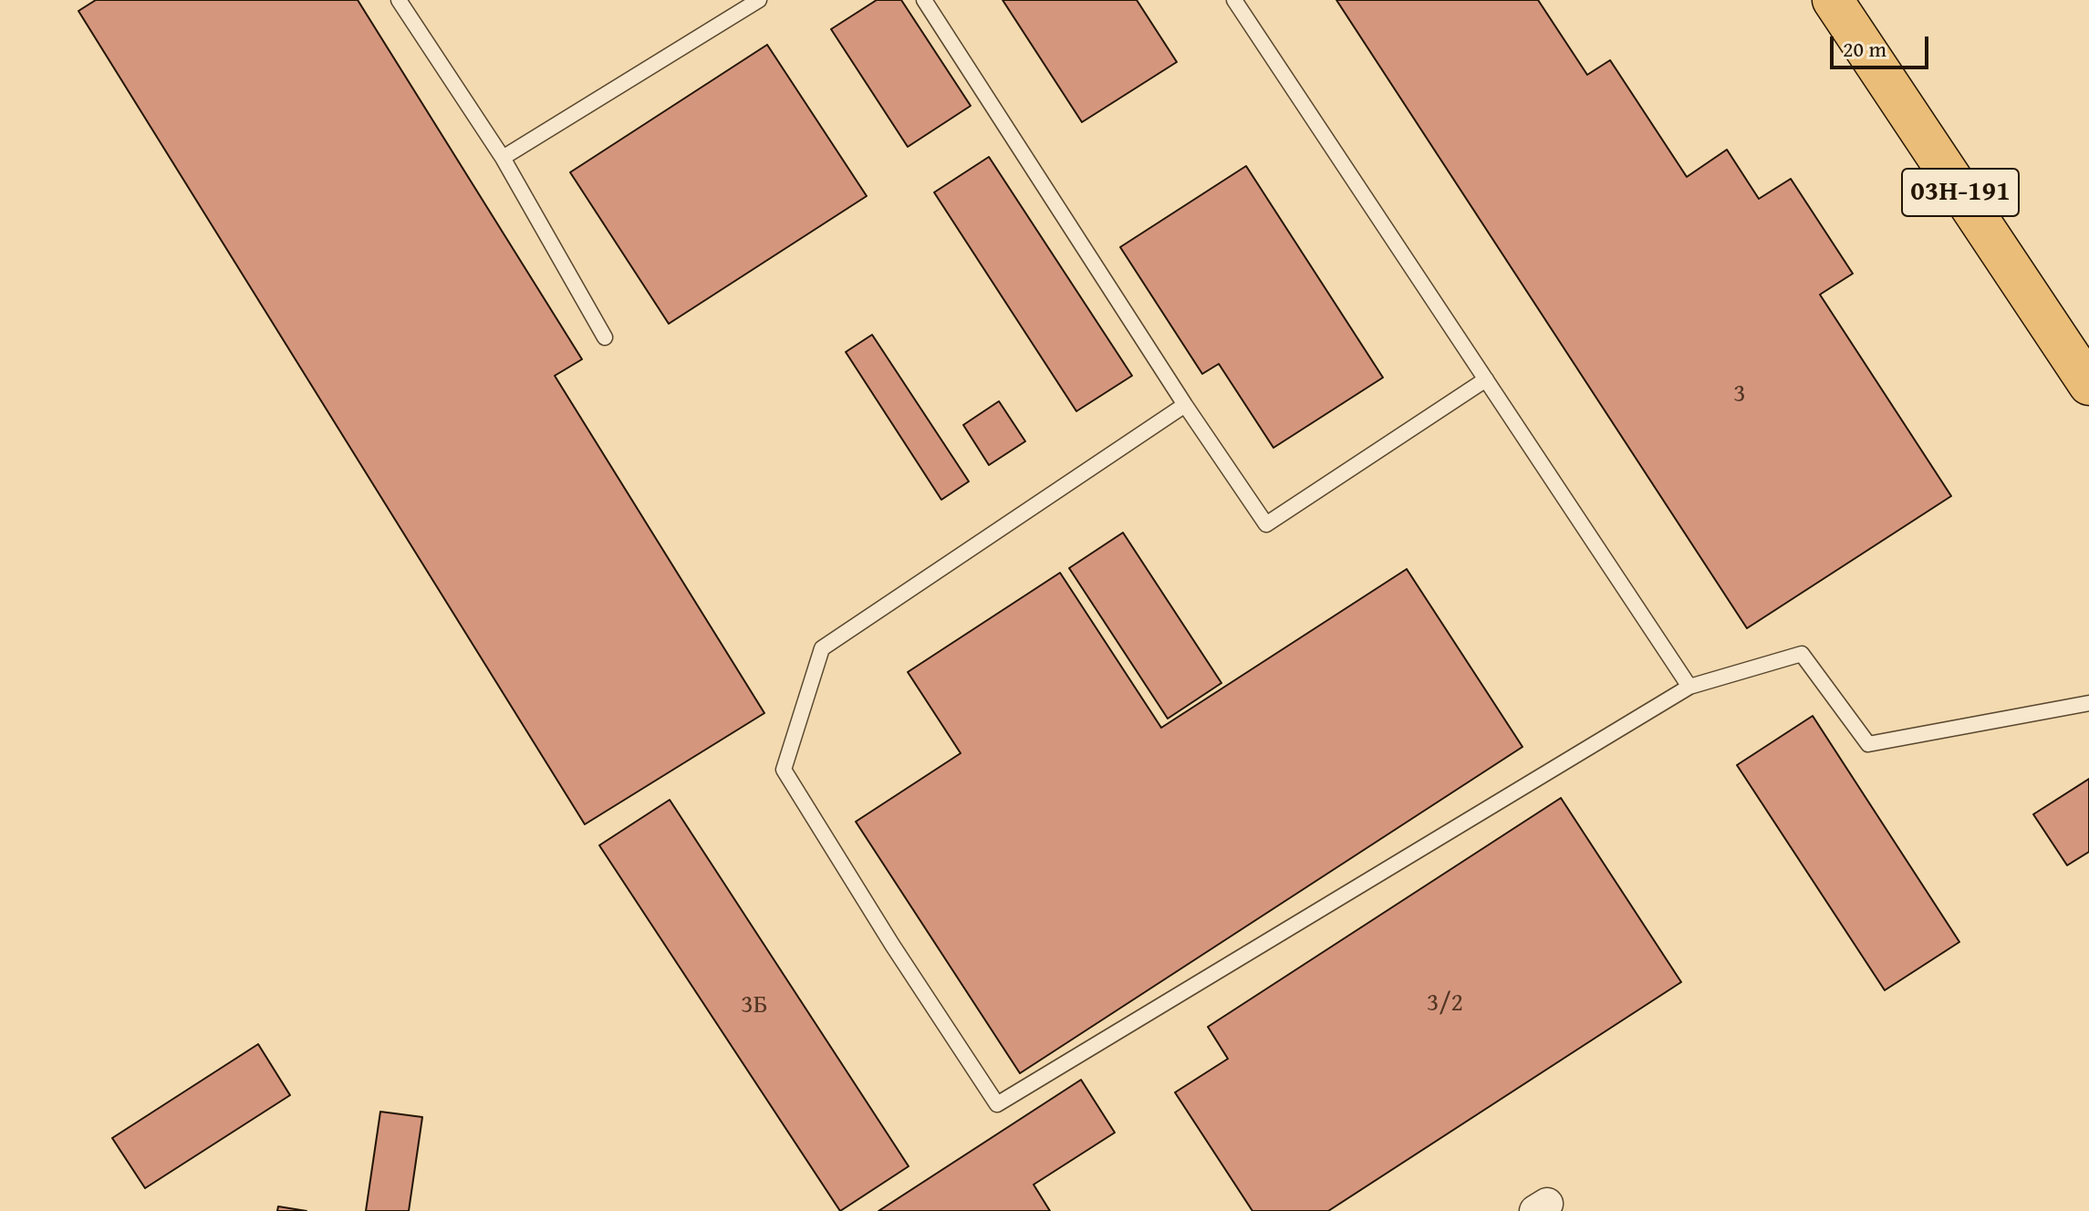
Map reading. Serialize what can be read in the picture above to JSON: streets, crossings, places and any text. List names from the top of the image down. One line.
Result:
{"streets":{"main road":["03Н-191"]},"house_numbers":["3","3/2","3Б"],"scale_bar":"20 m"}
